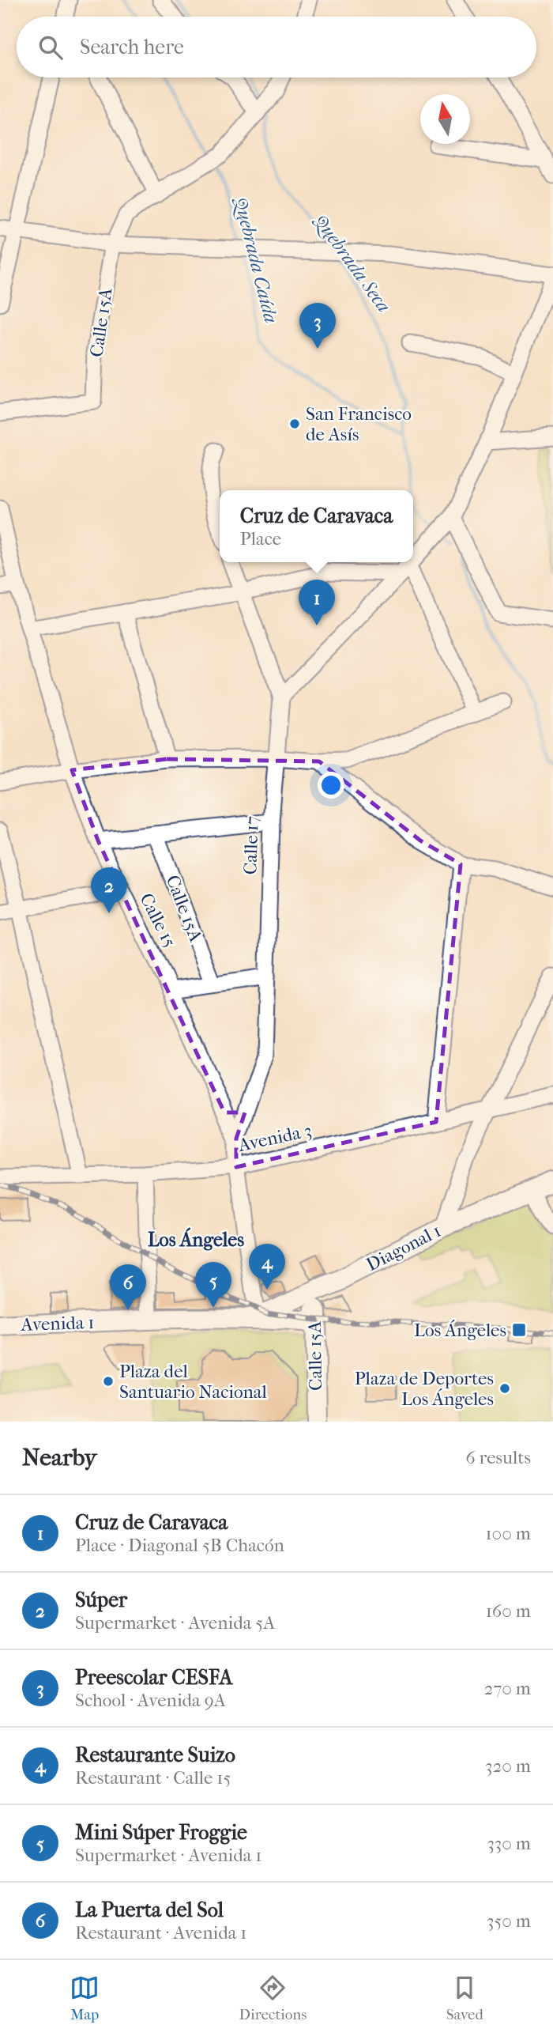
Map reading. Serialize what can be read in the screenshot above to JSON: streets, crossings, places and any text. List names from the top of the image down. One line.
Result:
{"streets":{"main road":["Calle 15A","Diagonal 1","Avenida 1"],"street":["Calle 17","Calle 15","Avenida 3"]},"crossings":[["Calle 15A","Diagonal 1"],["Calle 15A","Avenida 1"],["Calle 17","Calle 15"],["Calle 15","Avenida 3"],["Calle 15","Diagonal 1"],["Calle 15","Avenida 1"],["Diagonal 1","Avenida 1"]],"districts":["Los Ángeles"],"water":["Quebrada Caída","Quebrada Seca"],"places":{"other":["San Francisco de Asís","Plaza del Santuario Nacional","Plaza de Deportes Los Ángeles"],"transit":["Los Ángeles"]},"north":"top","page":{"search":"Search here","pins":["3","1","2","4","5","6"],"popup":["Cruz de Caravaca","Place"],"heading":["Nearby","6 results"],"list":[{"mark":"1","name":"Cruz de Caravaca","note":"Place · Diagonal 5B Chacón","value":"100 m"},{"mark":"2","name":"Súper","note":"Supermarket · Avenida 5A","value":"160 m"},{"mark":"3","name":"Preescolar CESFA","note":"School · Avenida 9A","value":"270 m"},{"mark":"4","name":"Restaurante Suizo","note":"Restaurant · Calle 15","value":"320 m"},{"mark":"5","name":"Mini Súper Froggie","note":"Supermarket · Avenida 1","value":"330 m"},{"mark":"6","name":"La Puerta del Sol","note":"Restaurant · Avenida 1","value":"350 m"}],"nav":["Map","Directions","Saved"]}}
